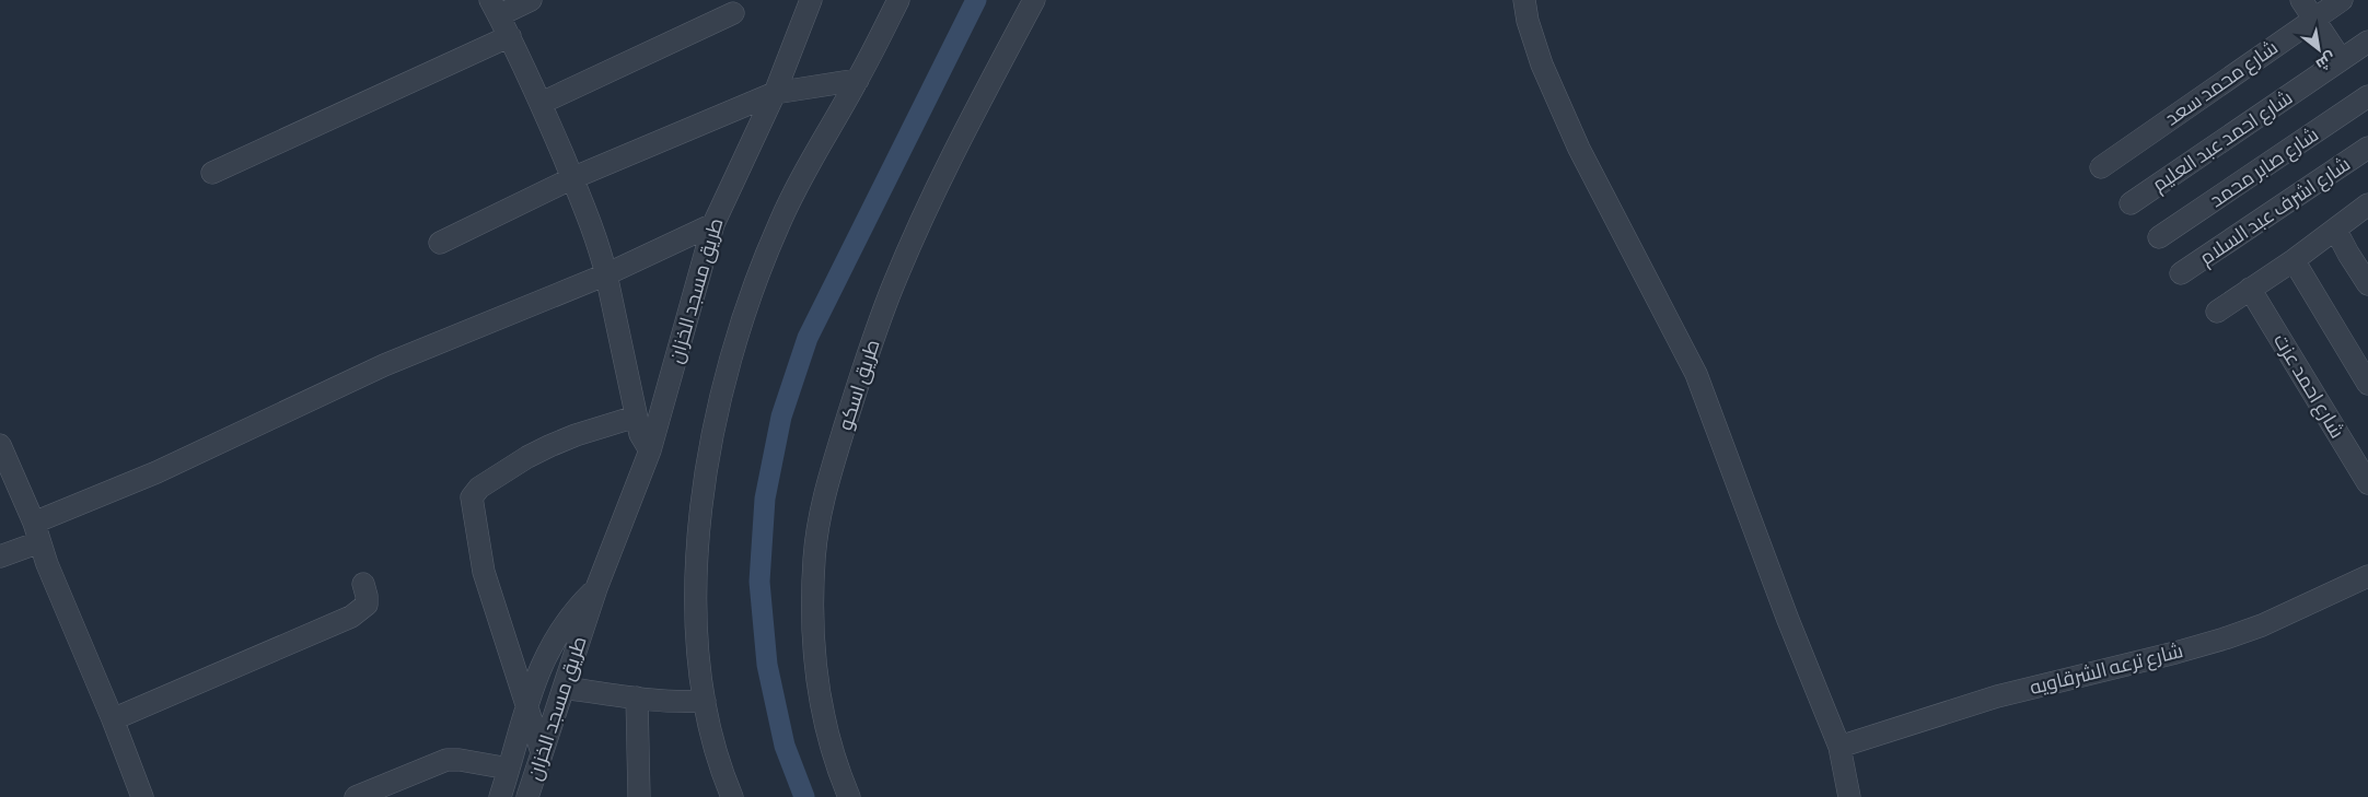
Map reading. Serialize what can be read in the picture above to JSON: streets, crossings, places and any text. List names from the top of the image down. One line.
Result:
{"streets":{"street":["شارع محمد سعد","شارع احمد عبد العليم","شارع صابر محمد","شارع اشرف عبد السلام","طريق مسجد الخزان","طريق اسكو","شارع احمد عزت","شارع ترعه الشرقاويه"]},"north":"bottom right"}
